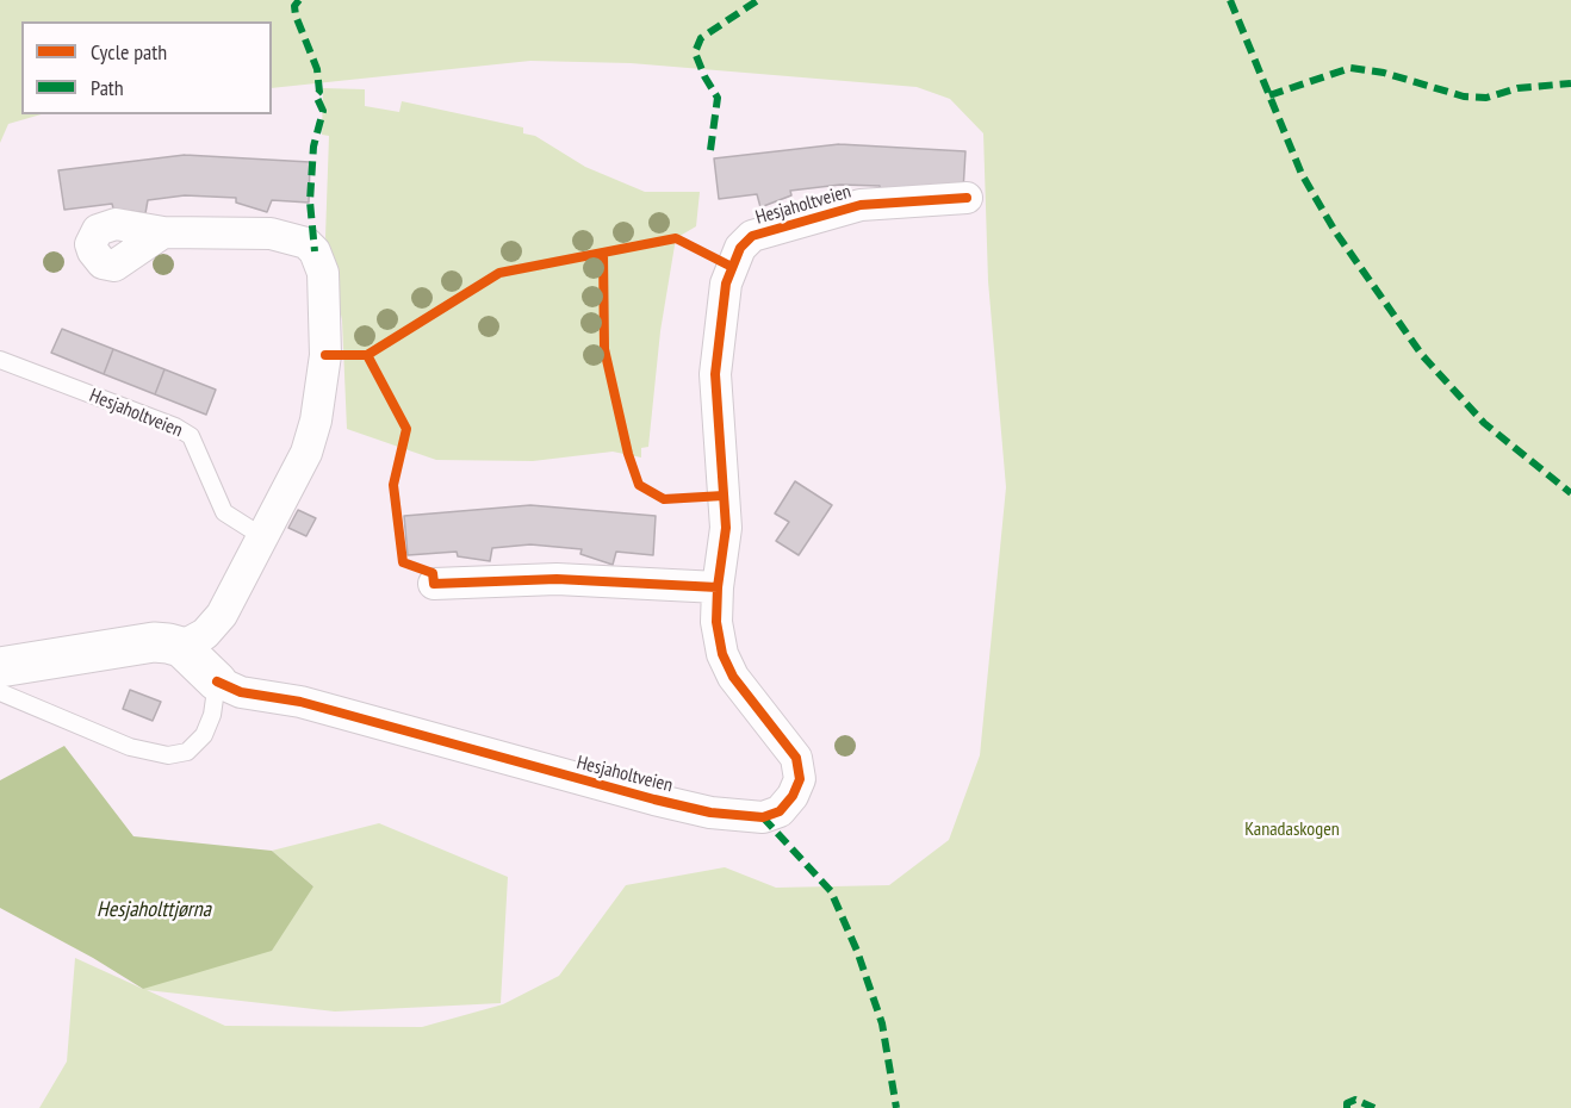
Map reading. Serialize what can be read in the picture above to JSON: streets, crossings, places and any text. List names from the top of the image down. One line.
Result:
{"streets":{"street":["Hesjaholtveien"]},"water":["Hesjaholttjørna"],"parks":["Kanadaskogen"],"legend":["Cycle path","Path"]}
